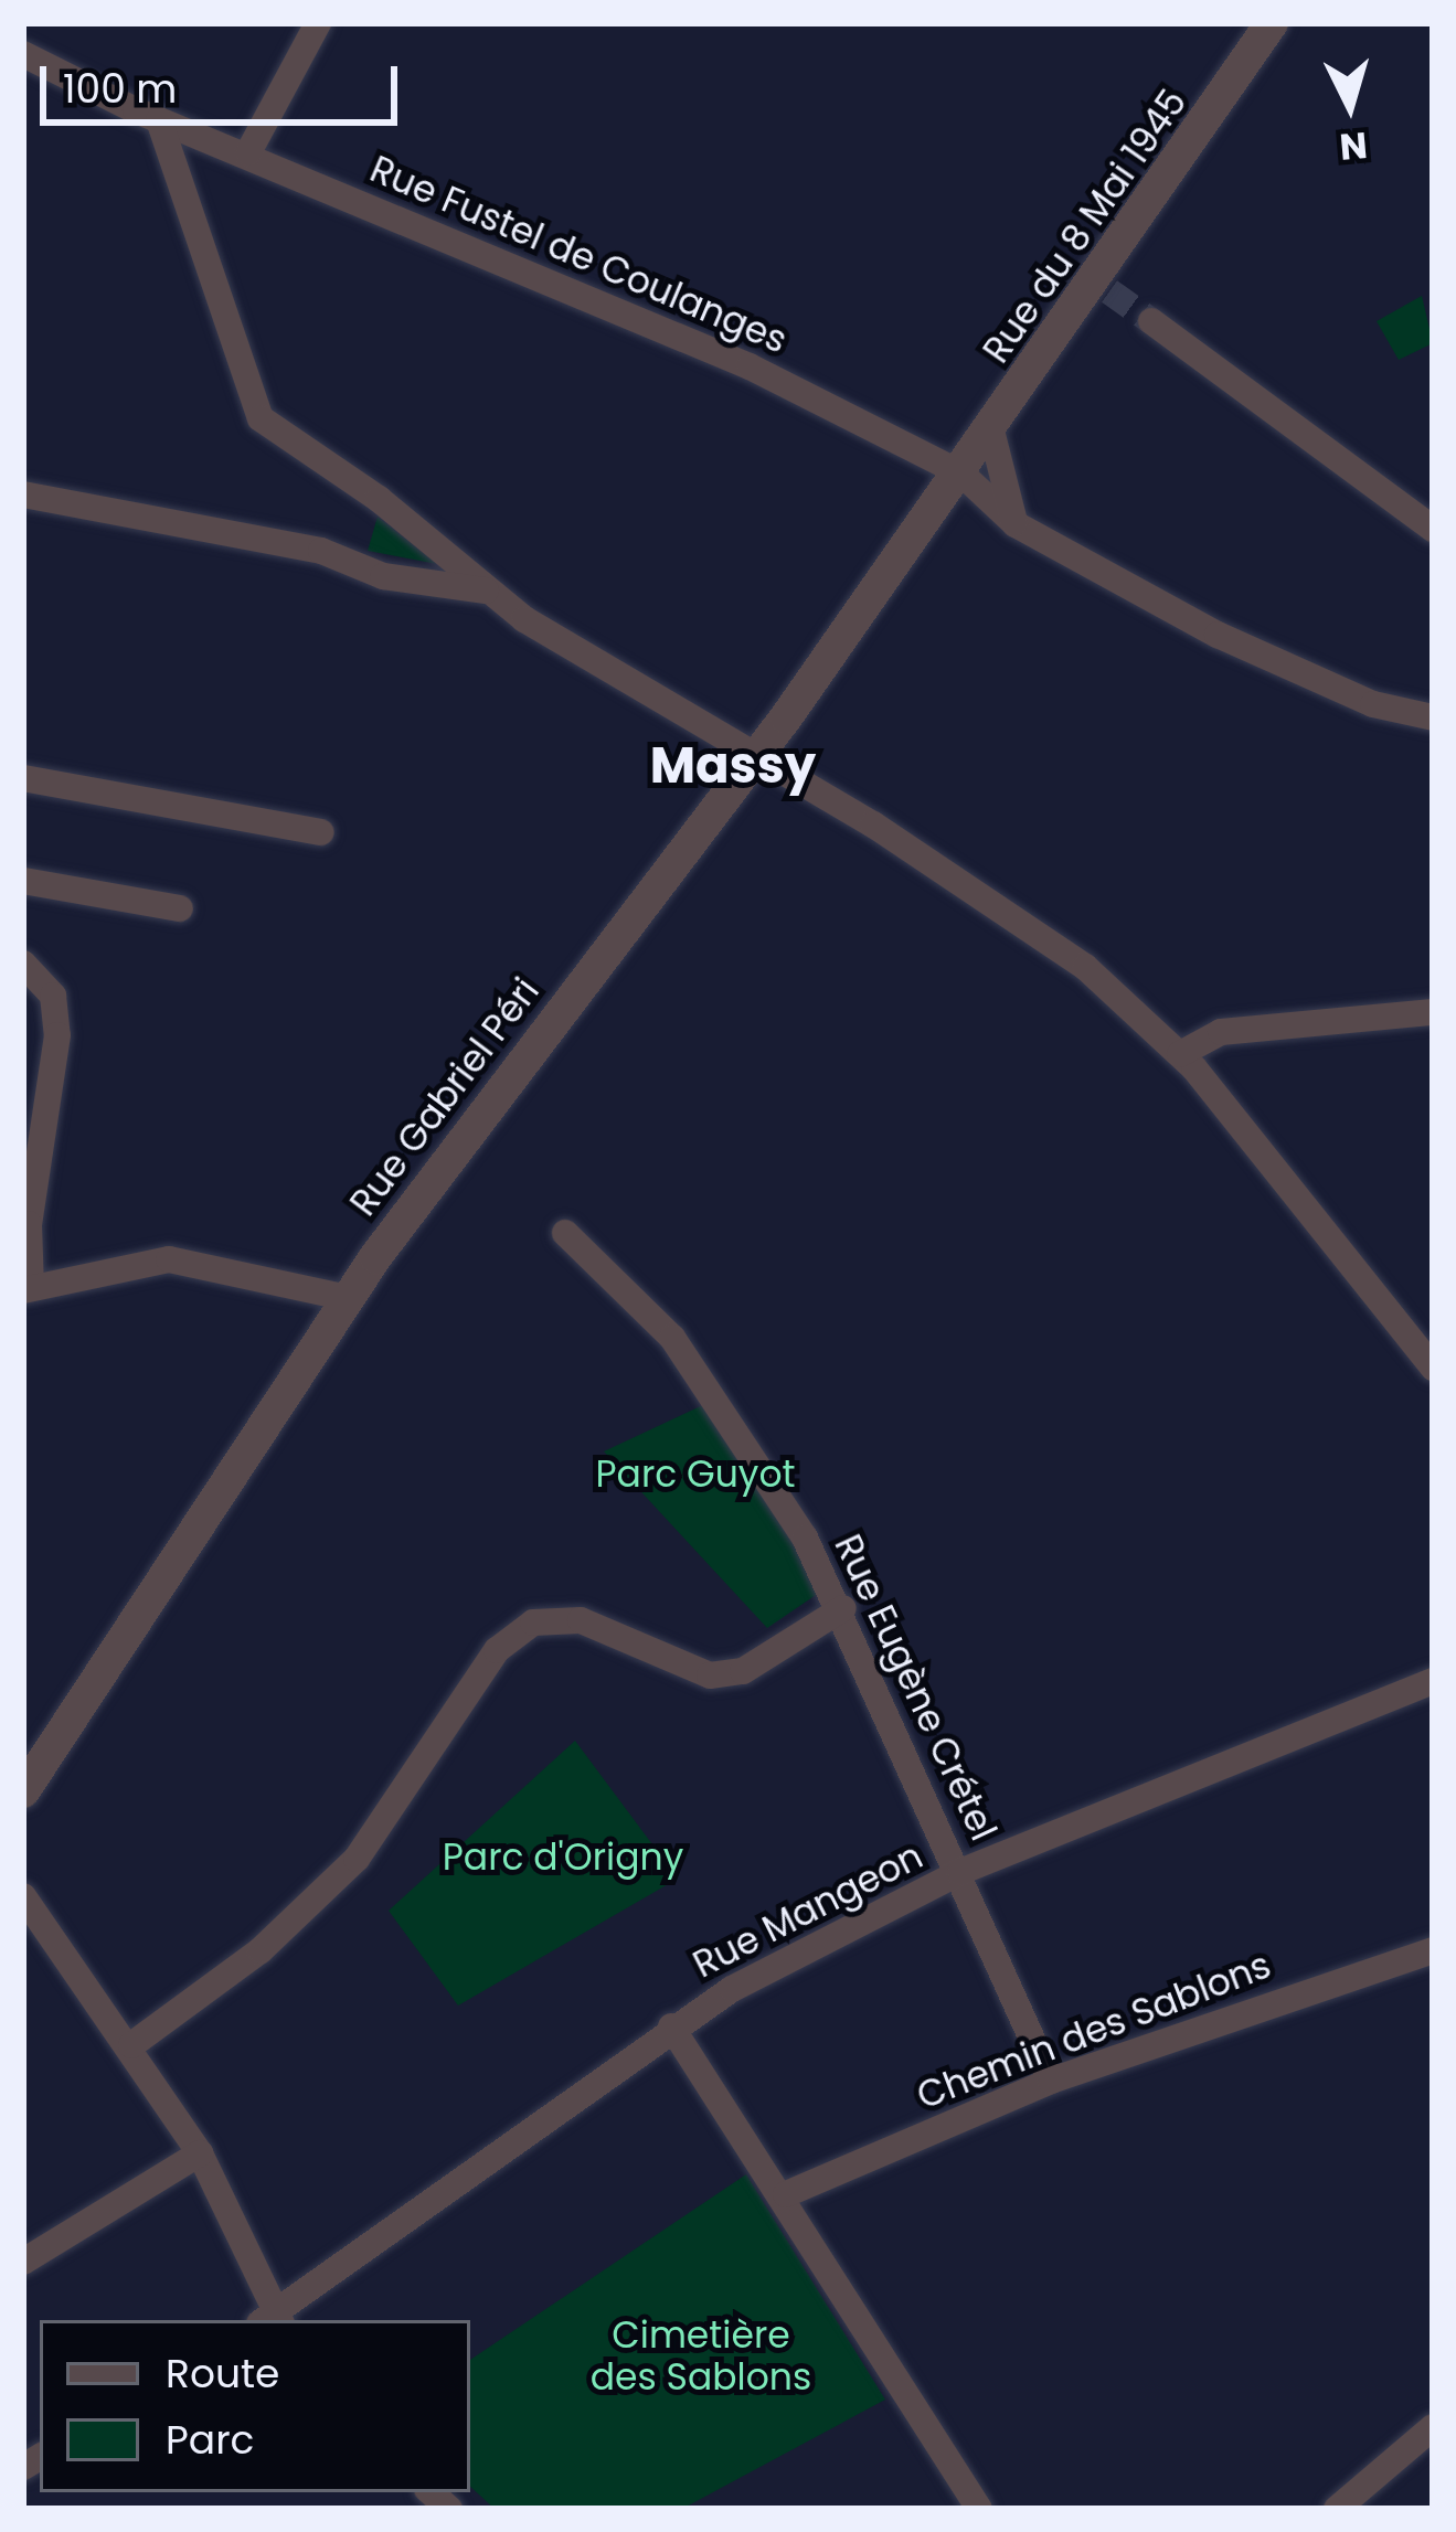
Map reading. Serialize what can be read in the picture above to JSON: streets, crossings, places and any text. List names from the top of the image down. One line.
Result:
{"streets":{"street":["Rue du 8 Mai 1945","Rue Fustel de Coulanges","Rue Gabriel Péri","Rue Eugène Crétel","Rue Mangeon","Chemin des Sablons"]},"crossings":[["Rue du 8 Mai 1945","Rue Fustel de Coulanges"],["Rue du 8 Mai 1945","Rue Gabriel Péri"],["Rue Fustel de Coulanges","Rue Gabriel Péri"],["Rue Eugène Crétel","Rue Mangeon"],["Rue Eugène Crétel","Chemin des Sablons"]],"districts":["Massy"],"parks":["Parc Guyot","Parc d'Origny","Cimetière des Sablons"],"legend":["Route","Parc"],"scale_bar":"100 m","north":"bottom"}
